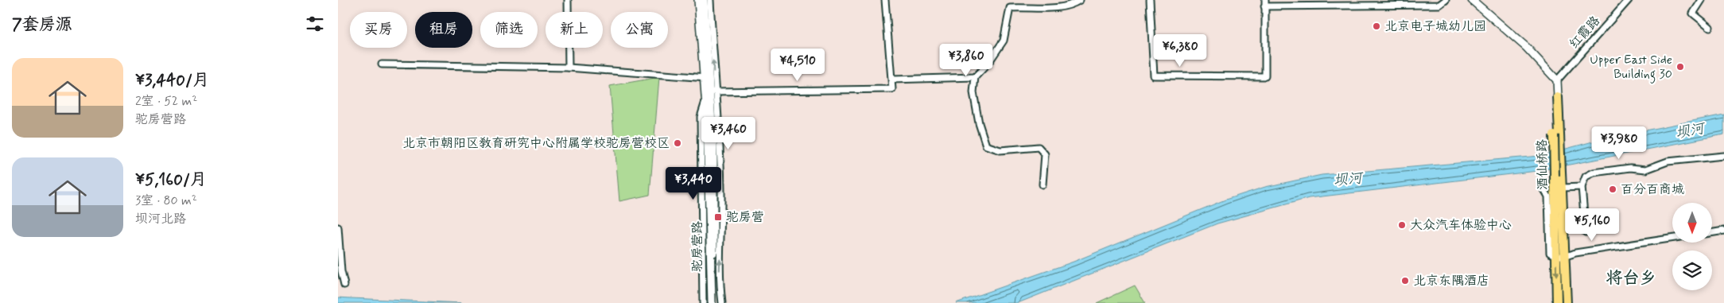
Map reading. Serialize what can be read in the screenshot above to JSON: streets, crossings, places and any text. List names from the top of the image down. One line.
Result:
{"streets":{"main road":["酒仙桥路"],"street":["红霞路","驼房营路"]},"crossings":[["红霞路","酒仙桥路"]],"districts":["将台乡"],"water":["坝河"],"places":{"other":["北京电子城幼儿园","Upper East Side Building 30","北京市朝阳区教育研究中心附属学校驼房营校区","百分百商城","大众汽车体验中心","北京东隅酒店"],"transit":["驼房营"]},"north":"bottom","page":{"heading":"7套房源","chip":["买房","租房","筛选","新上","公寓"],"price":["¥6,380","¥3,860","¥4,510","¥3,460","¥3,980","¥3,440","¥5,160"],"list":[{"name":"¥3,440/月","note":"2室 · 52 m² · 驼房营路"},{"name":"¥5,160/月","note":"3室 · 80 m² · 坝河北路"}]}}
